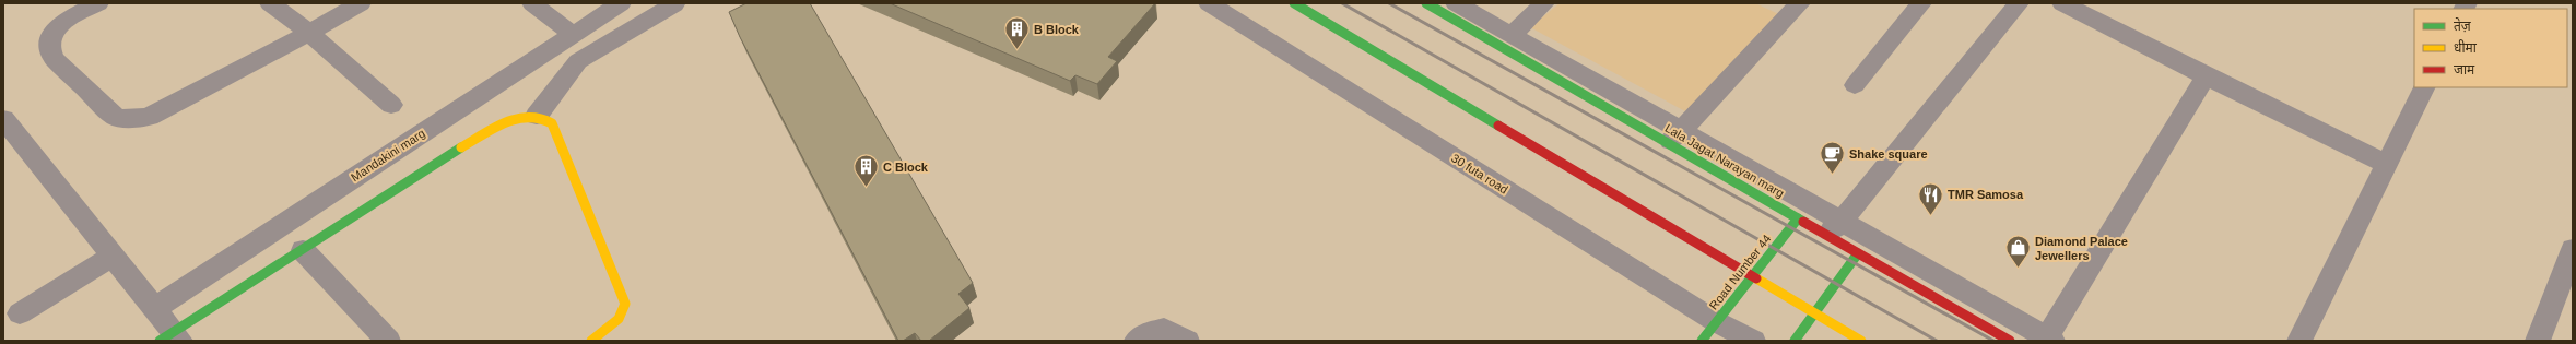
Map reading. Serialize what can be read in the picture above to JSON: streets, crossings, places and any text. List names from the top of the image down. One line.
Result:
{"streets":{"main road":["Lala Jagat Narayan marg","Road Number 44"],"street":["Mandakini marg","30 futa road"]},"crossings":[["Lala Jagat Narayan marg","Road Number 44"],["30 futa road","Road Number 44"]],"places":{"building":["B Block","C Block"],"cafe":["Shake square"],"restaurant":["TMR Samosa"],"shop":["Diamond Palace Jewellers"]},"legend":["तेज़","धीमा","जाम"]}
